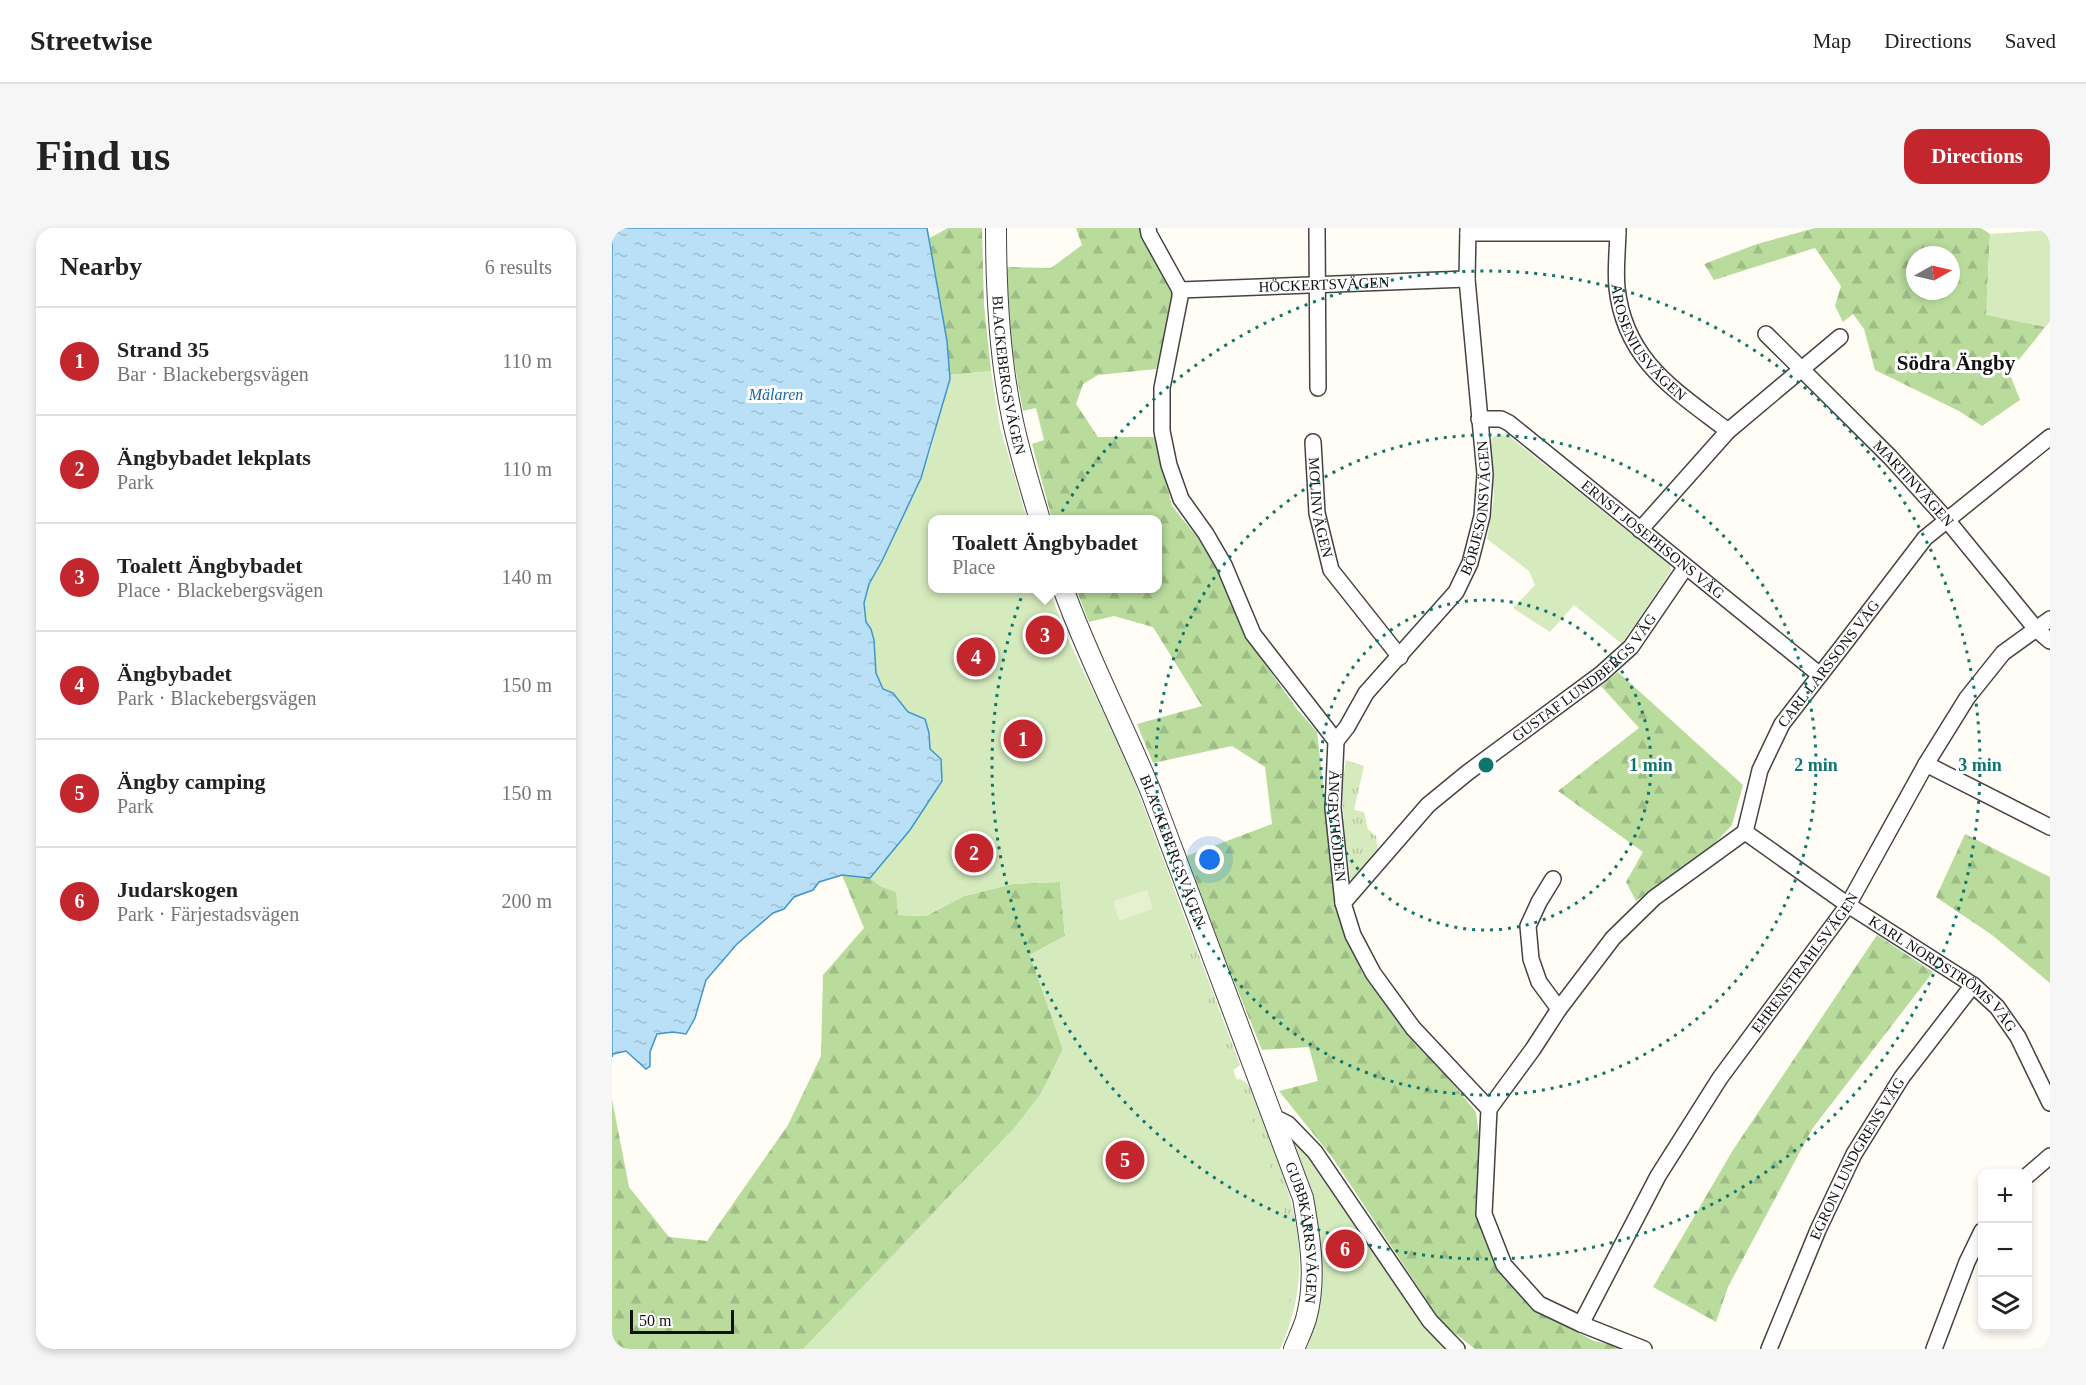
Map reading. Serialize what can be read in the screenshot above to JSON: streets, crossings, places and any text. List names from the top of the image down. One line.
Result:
{"streets":{"street":["HÖCKERTSVÄGEN","AROSENIUSVÄGEN","BLACKEBERGSVÄGEN","MARTINVÄGEN","BÖRJESONSVÄGEN","MOLINVÄGEN","ERNST JOSEPHSONS VÄG","CARL LARSSONS VÄG","GUSTAF LUNDBERGS VÄG","ÄNGBYHÖJDEN","EHRENSTRAHLSVÄGEN","KARL NORDSTRÖMS VÄG","EGRON LUNDGRENS VÄG","GUBBKÄRRSVÄGEN"]},"crossings":[["HÖCKERTSVÄGEN","BÖRJESONSVÄGEN"],["BLACKEBERGSVÄGEN","GUBBKÄRRSVÄGEN"],["MARTINVÄGEN","CARL LARSSONS VÄG"],["MARTINVÄGEN","EHRENSTRAHLSVÄGEN"],["BÖRJESONSVÄGEN","MOLINVÄGEN"],["BÖRJESONSVÄGEN","ERNST JOSEPHSONS VÄG"],["BÖRJESONSVÄGEN","ÄNGBYHÖJDEN"],["ERNST JOSEPHSONS VÄG","CARL LARSSONS VÄG"],["ERNST JOSEPHSONS VÄG","GUSTAF LUNDBERGS VÄG"],["CARL LARSSONS VÄG","KARL NORDSTRÖMS VÄG"],["GUSTAF LUNDBERGS VÄG","ÄNGBYHÖJDEN"],["EHRENSTRAHLSVÄGEN","KARL NORDSTRÖMS VÄG"],["KARL NORDSTRÖMS VÄG","EGRON LUNDGRENS VÄG"]],"districts":["Södra Ängby"],"water":["Mälaren"],"scale_bar":"50 m","north":"right","page":{"header":"Streetwise","nav":["Map","Directions","Saved"],"buttons":"Directions","title":"Find us","heading":["Nearby","6 results"],"list":[{"mark":"1","name":"Strand 35","note":"Bar · Blackebergsvägen","value":"110 m"},{"mark":"2","name":"Ängbybadet lekplats","note":"Park","value":"110 m"},{"mark":"3","name":"Toalett Ängbybadet","note":"Place · Blackebergsvägen","value":"140 m"},{"mark":"4","name":"Ängbybadet","note":"Park · Blackebergsvägen","value":"150 m"},{"mark":"5","name":"Ängby camping","note":"Park","value":"150 m"},{"mark":"6","name":"Judarskogen","note":"Park · Färjestadsvägen","value":"200 m"}],"popup":["Toalett Ängbybadet","Place"],"pins":["3","4","1","2","5","6"],"map_buttons":["+","−"],"scale":"50 m"},"rings":["1 min","2 min","3 min"]}
